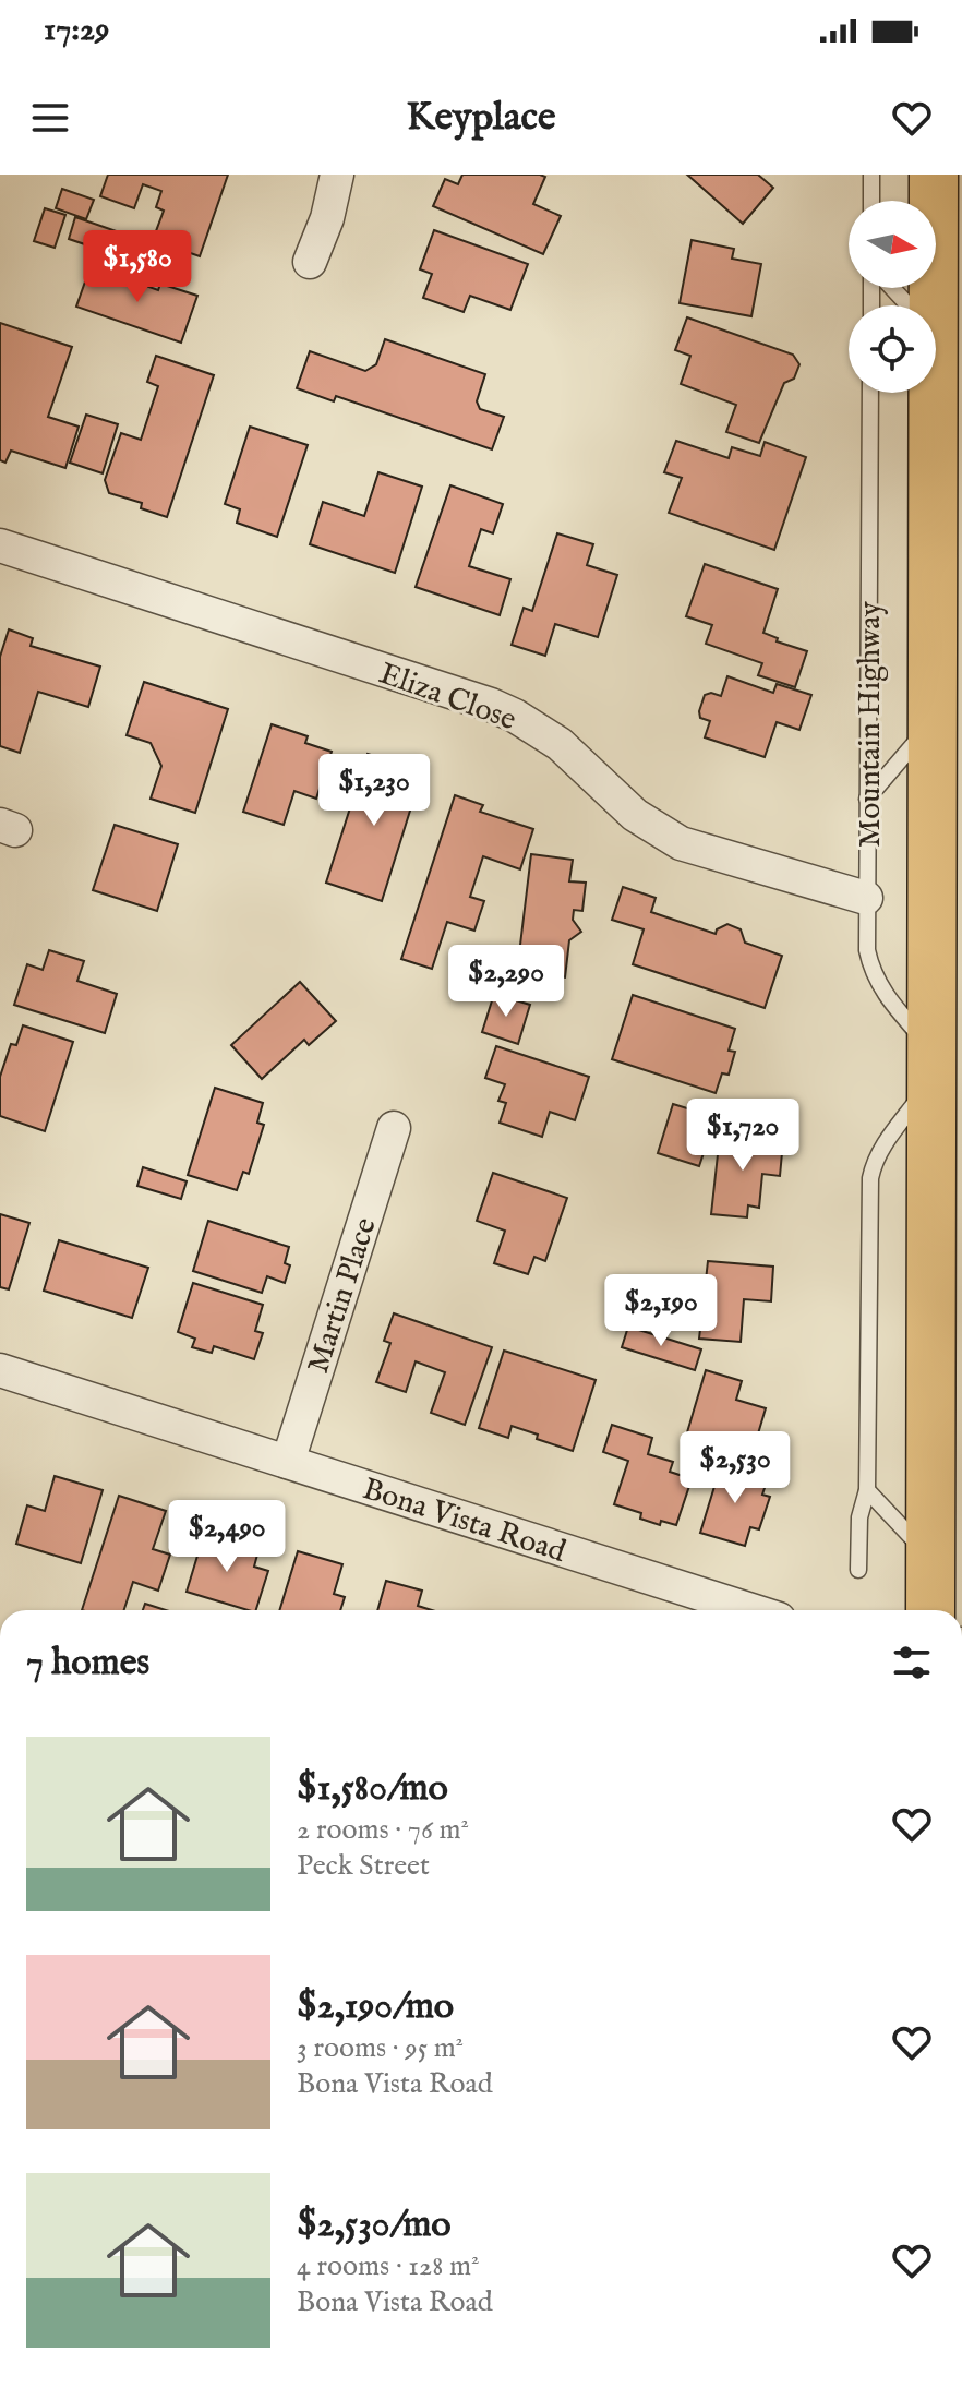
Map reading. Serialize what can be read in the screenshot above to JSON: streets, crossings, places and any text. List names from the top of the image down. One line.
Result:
{"streets":{"main road":["Mountain Highway"],"street":["Eliza Close","Martin Place","Bona Vista Road"]},"crossings":[["Eliza Close","Mountain Highway"],["Martin Place","Bona Vista Road"]],"north":"right","page":{"status":"17:29","header":"Keyplace","price":["$1,580","$1,230","$2,290","$1,720","$2,190","$2,530","$2,490"],"heading":"7 homes","list":[{"name":"$1,580/mo","note":"2 rooms · 76 m² · Peck Street"},{"name":"$2,190/mo","note":"3 rooms · 95 m² · Bona Vista Road"},{"name":"$2,530/mo","note":"4 rooms · 128 m² · Bona Vista Road"}]}}
